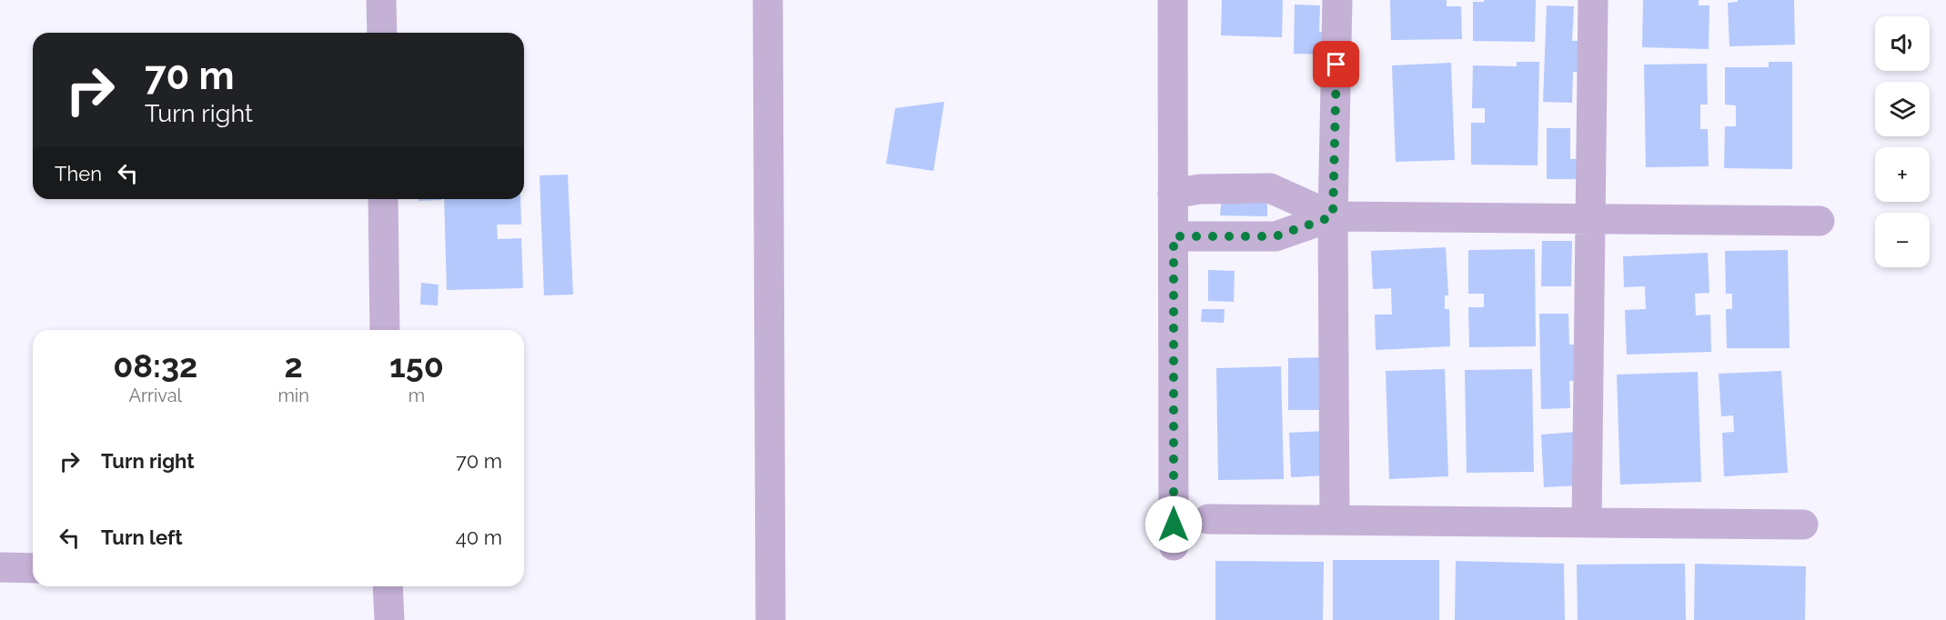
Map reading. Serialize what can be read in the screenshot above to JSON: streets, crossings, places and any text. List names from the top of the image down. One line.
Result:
{"page":{"map_buttons":["+","−"],"turn":["70 m","Turn right"],"then":"Then","eta":["08:32","Arrival","2","min","150","m"],"list":[{"name":"Turn right","value":"70 m"},{"name":"Turn left","value":"40 m"}]}}
